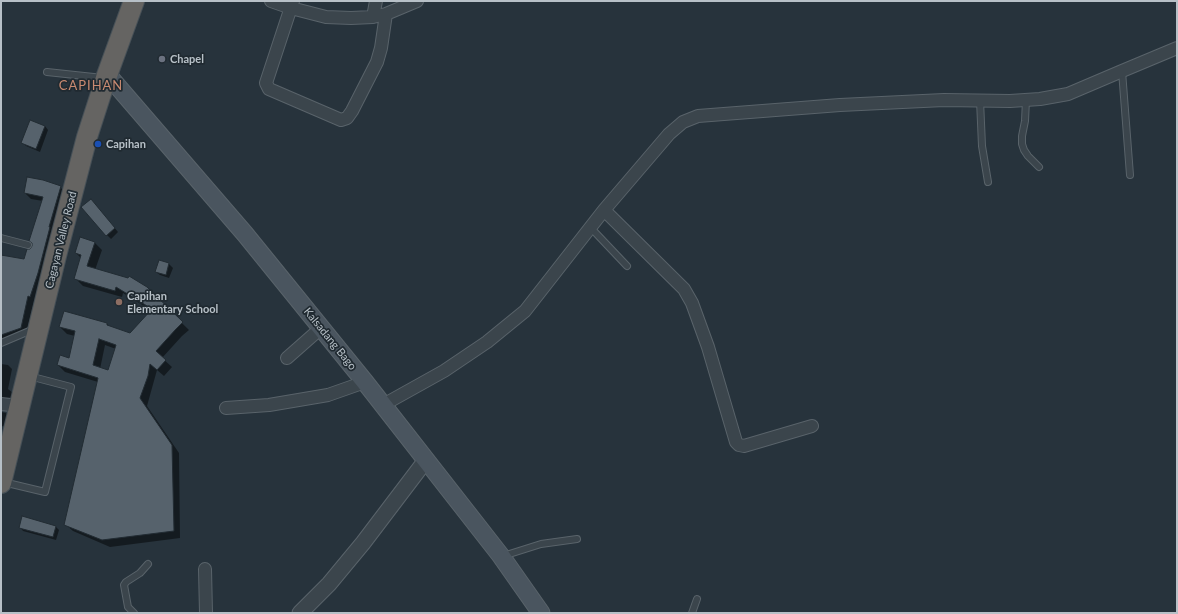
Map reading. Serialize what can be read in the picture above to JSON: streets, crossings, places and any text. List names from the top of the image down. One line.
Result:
{"streets":{"highway":["Cagayan Valley Road"],"main road":["Kalsadang Bago"]},"crossings":[["Cagayan Valley Road","Kalsadang Bago"]],"districts":["CAPIHAN"],"places":["Chapel","Capihan","Capihan Elementary School"]}
